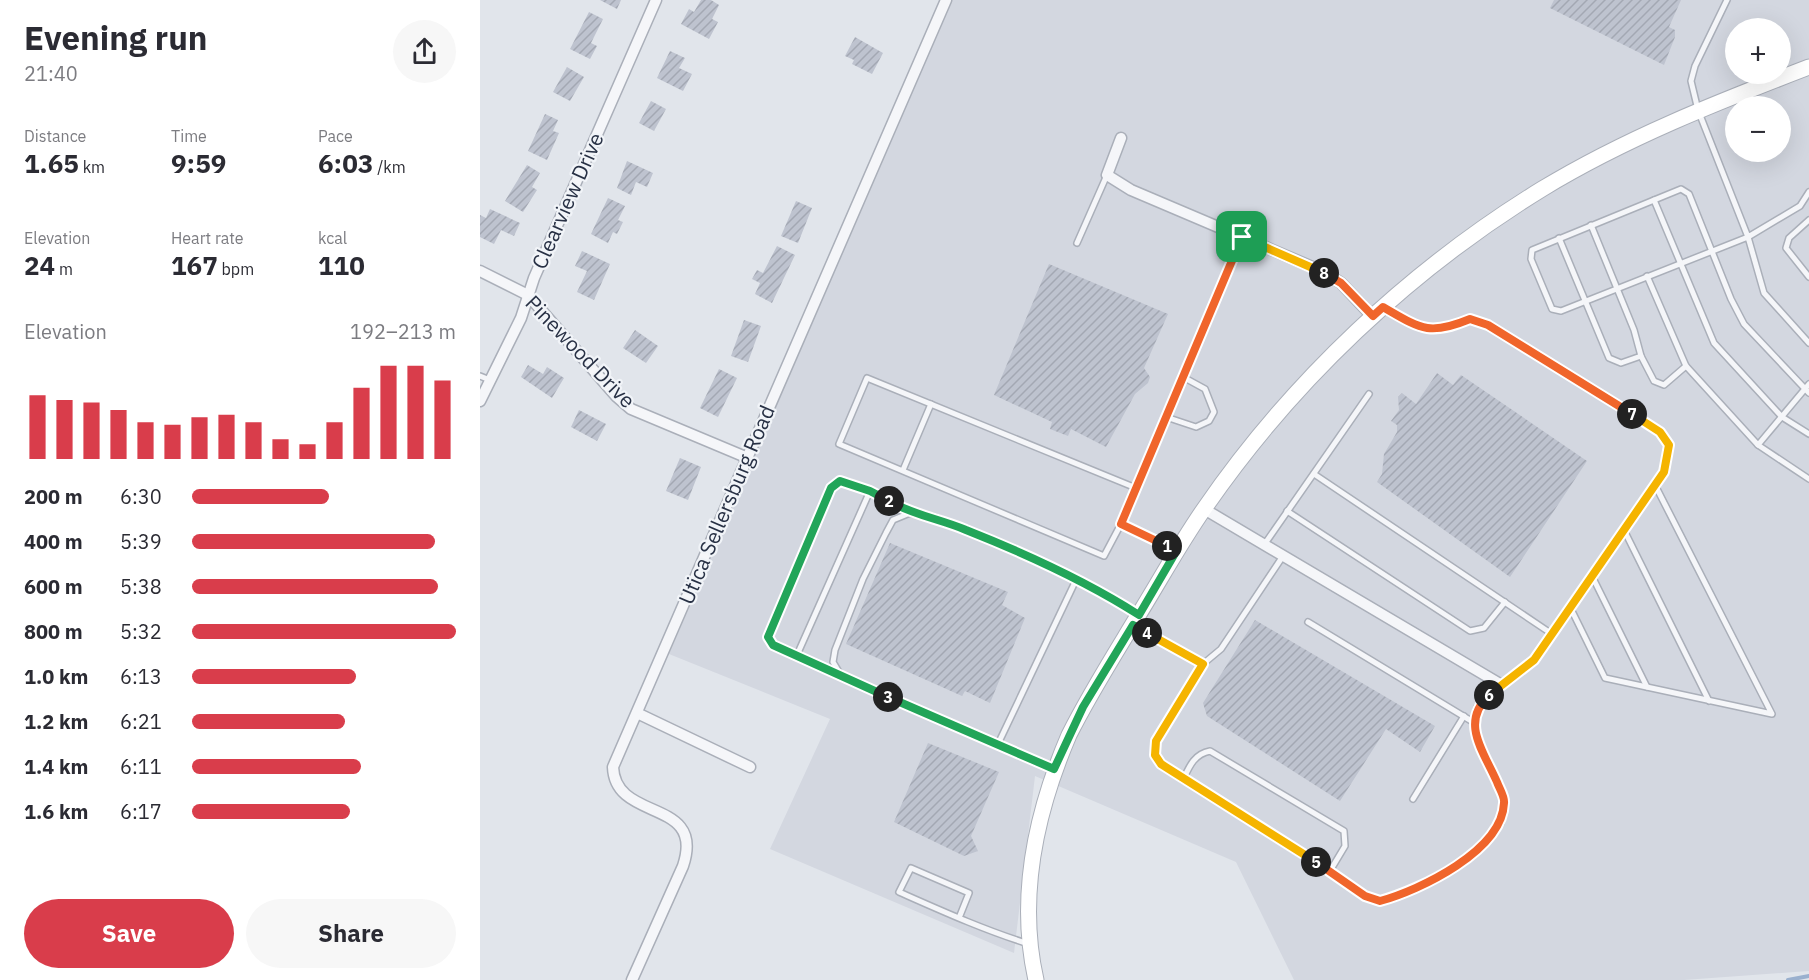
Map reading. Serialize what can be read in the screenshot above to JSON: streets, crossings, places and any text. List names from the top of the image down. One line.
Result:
{"streets":{"street":["Clearview Drive","Pinewood Drive","Utica Sellersburg Road"]},"crossings":[["Clearview Drive","Pinewood Drive"],["Pinewood Drive","Utica Sellersburg Road"]],"page":{"heading":["Evening run","21:40"],"map_buttons":["+","−"],"stats":[["Distance","1.65 km"],["Time","9:59"],["Pace","6:03 /km"],["Elevation","24 m"],["Heart rate","167 bpm"],["kcal","110"]],"pins":["8","7","2","1","4","6","3","5"],"chart":["Elevation","192–213 m"],"list":[{"name":"200 m","note":"6:30"},{"name":"400 m","note":"5:39"},{"name":"600 m","note":"5:38"},{"name":"800 m","note":"5:32"},{"name":"1.0 km","note":"6:13"},{"name":"1.2 km","note":"6:21"},{"name":"1.4 km","note":"6:11"},{"name":"1.6 km","note":"6:17"}],"buttons":["Save","Share"]}}
